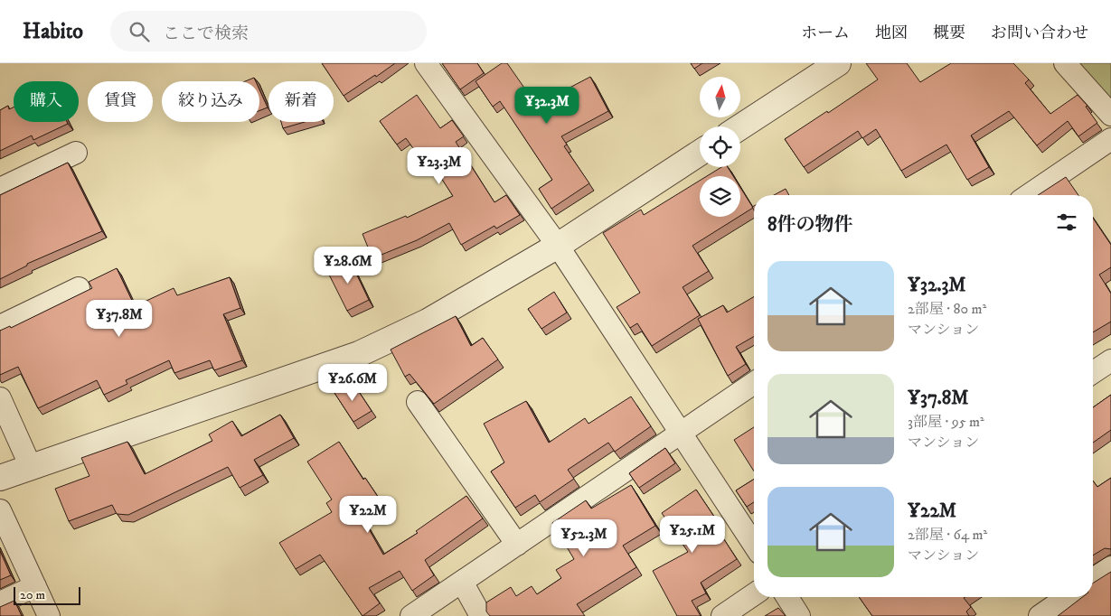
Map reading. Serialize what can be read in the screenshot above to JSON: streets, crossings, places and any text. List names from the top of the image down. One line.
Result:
{"scale_bar":"20 m","north":"top","page":{"header":"Habito","search":"ここで検索","nav":["ホーム","地図","概要","お問い合わせ"],"chip":["購入","賃貸","絞り込み","新着"],"price":["¥32.3M","¥23.3M","¥28.6M","¥37.8M","¥26.6M","¥22M","¥25.1M","¥52.3M"],"heading":"8件の物件","list":[{"name":"¥32.3M","note":"2部屋 · 80 m² · マンション"},{"name":"¥37.8M","note":"3部屋 · 95 m² · マンション"},{"name":"¥22M","note":"2部屋 · 64 m² · マンション"}],"scale":"20 m"}}
